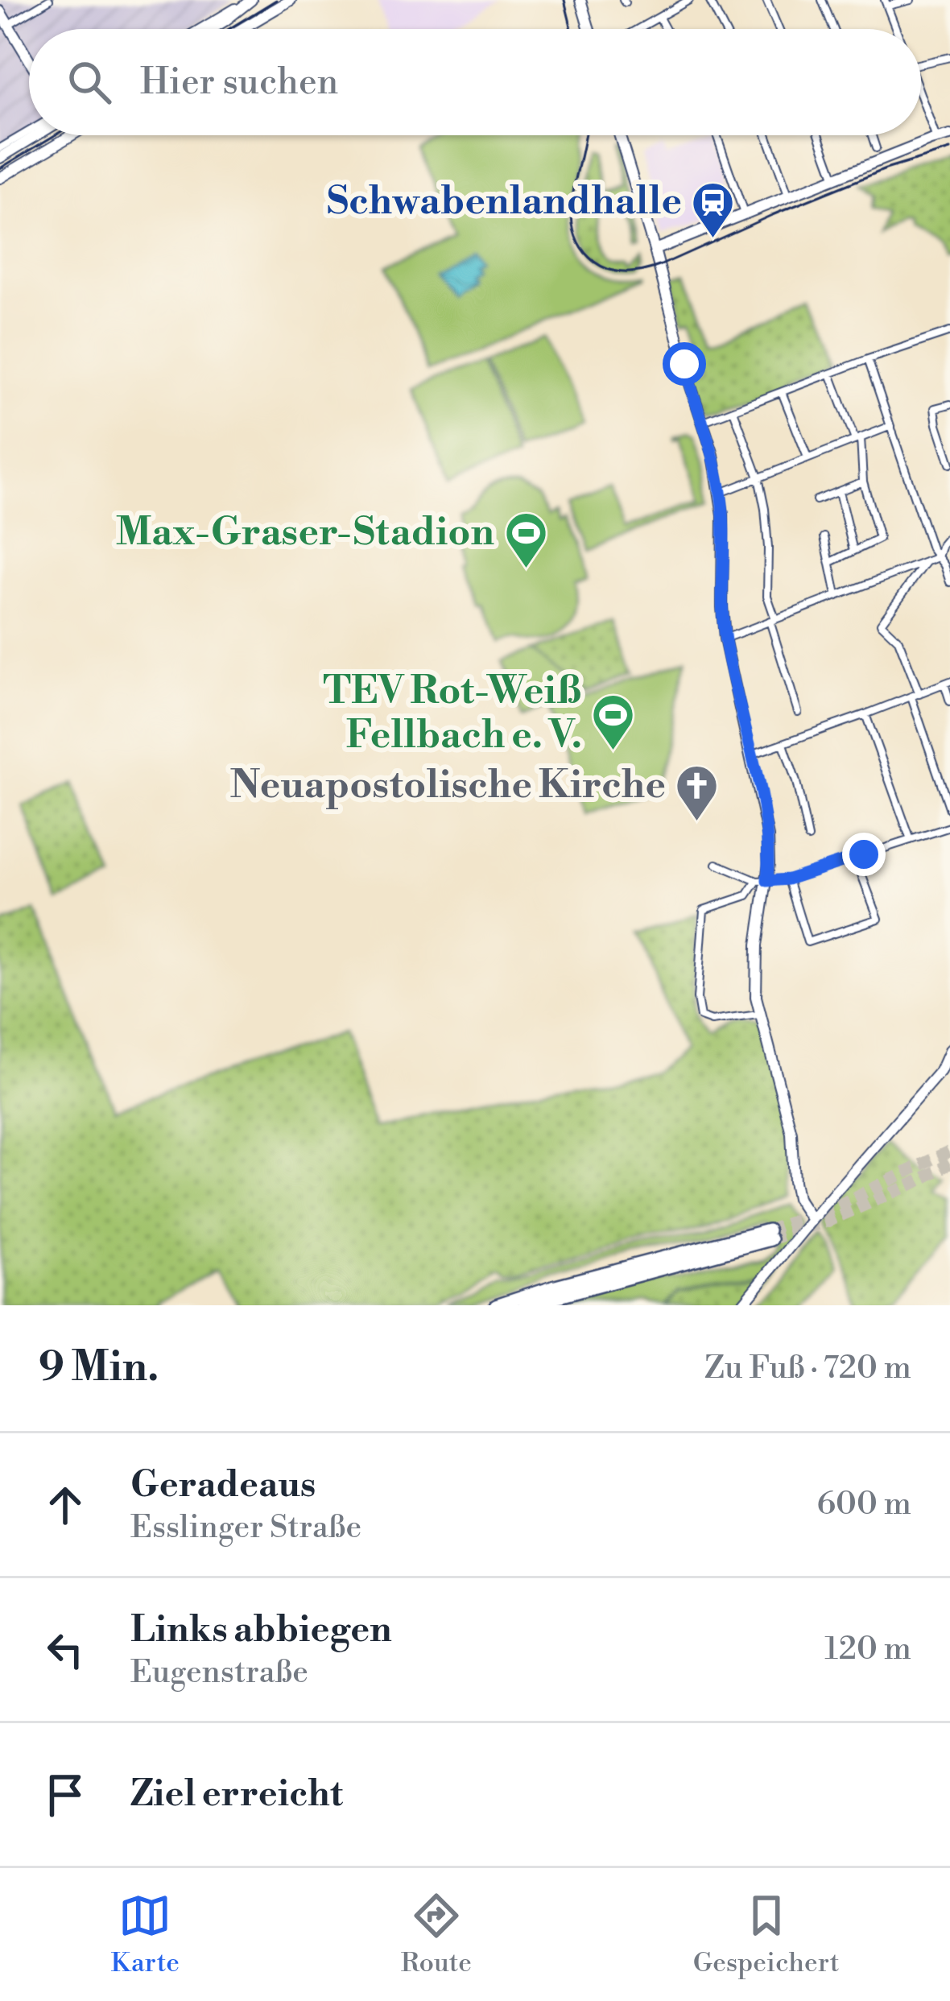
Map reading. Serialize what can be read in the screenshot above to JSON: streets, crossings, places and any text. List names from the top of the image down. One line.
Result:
{"places":{"station":["Schwabenlandhalle"],"sports":["Max-Graser-Stadion","TEV Rot-Weiß Fellbach e. V."],"church":["Neuapostolische Kirche"]},"page":{"search":"Hier suchen","heading":["9 Min.","Zu Fuß · 720 m"],"list":[["Geradeaus","Esslinger Straße","600 m"],["Links abbiegen","Eugenstraße","120 m"],"Ziel erreicht"],"nav":["Karte","Route","Gespeichert"]}}
